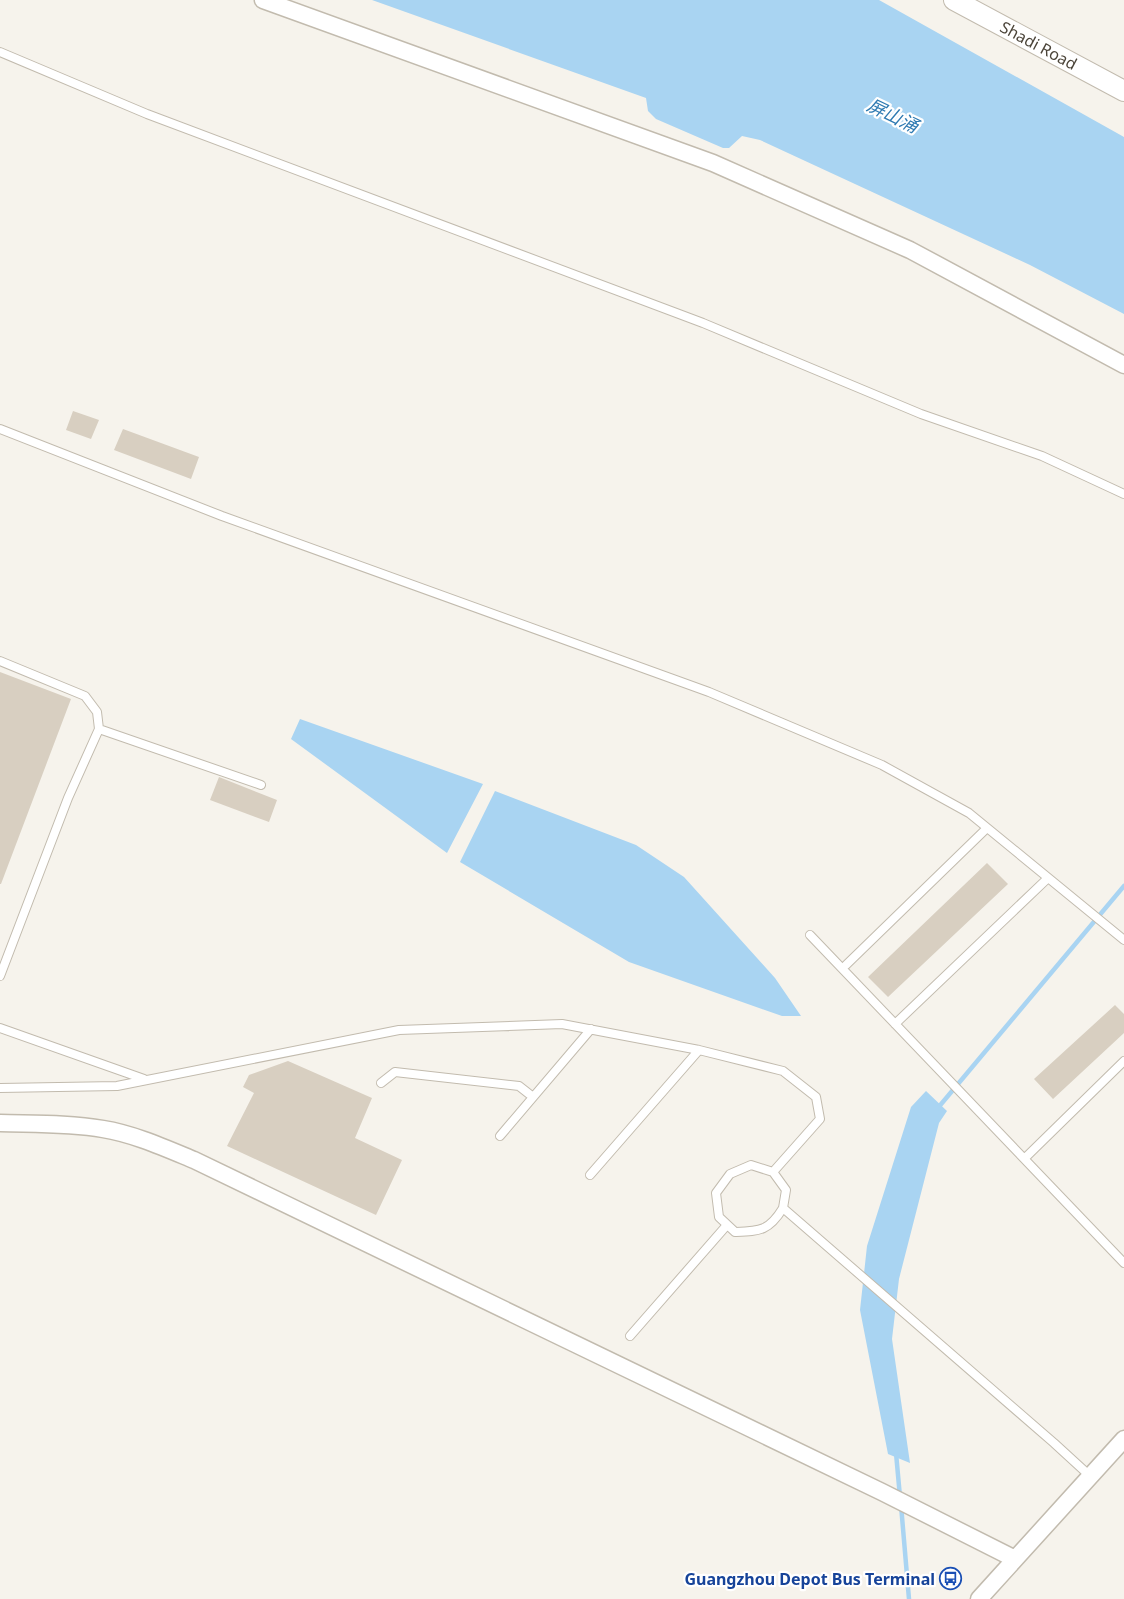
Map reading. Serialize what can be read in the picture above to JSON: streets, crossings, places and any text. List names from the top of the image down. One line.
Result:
{"streets":{"street":["Shadi Road"]},"water":["屏山涌"],"places":{"bus stop":["Guangzhou Depot Bus Terminal"]}}
